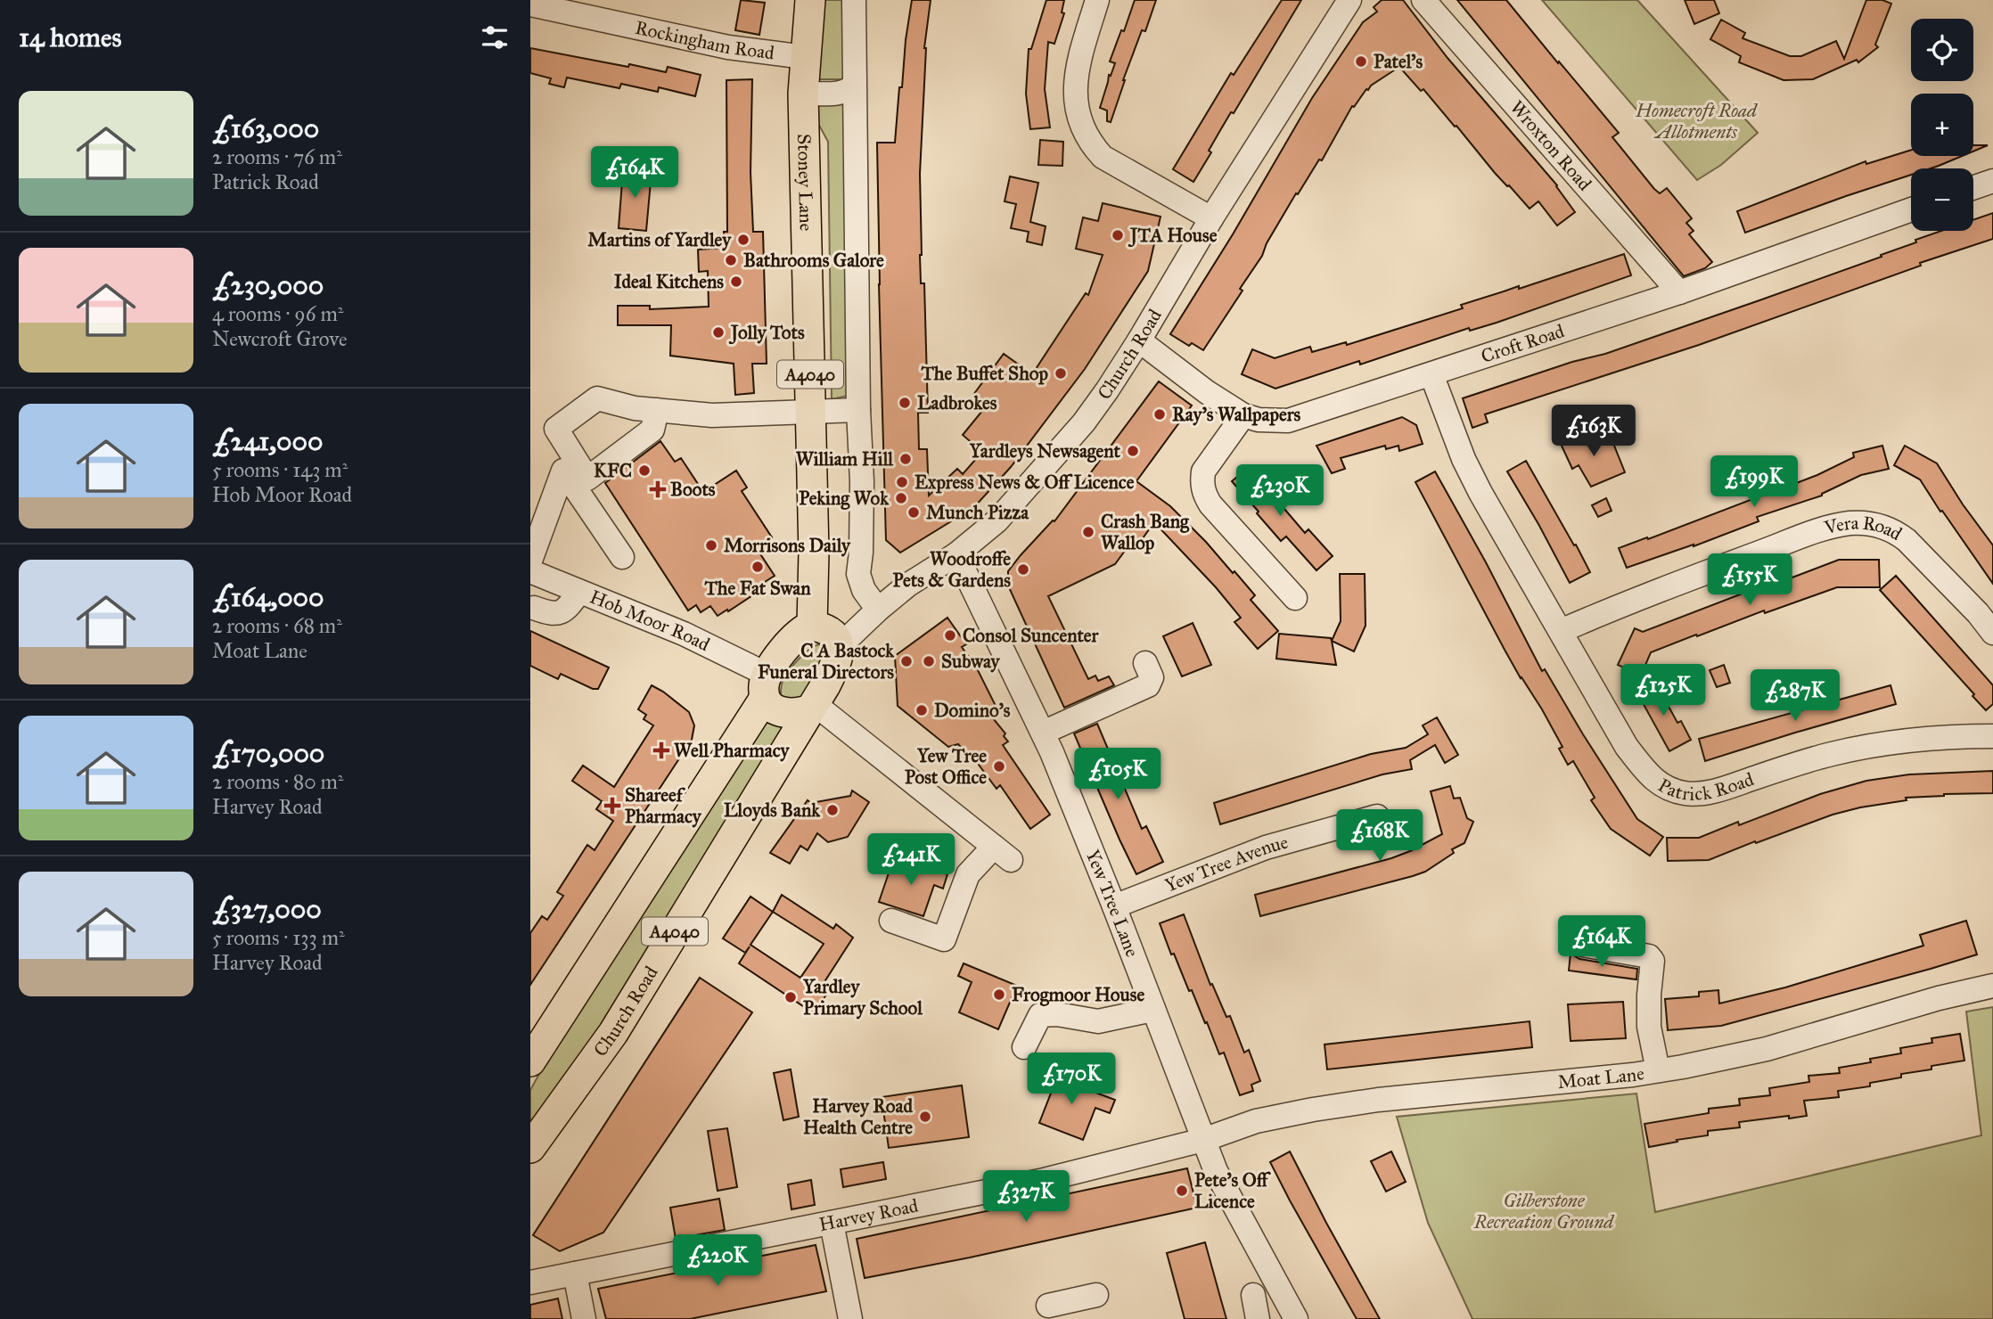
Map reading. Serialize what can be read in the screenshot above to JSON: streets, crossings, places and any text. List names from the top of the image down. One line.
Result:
{"streets":{"main road":["Stoney Lane","Church Road","A4040"],"street":["Rockingham Road","Wroxton Road","Croft Road","Vera Road","Hob Moor Road","Patrick Road","Yew Tree Avenue","Yew Tree Lane","Moat Lane","Harvey Road"]},"crossings":[["Rockingham Road","Stoney Lane"],["Wroxton Road","Croft Road"],["Stoney Lane","Church Road"],["Stoney Lane","A4040"],["Stoney Lane","Hob Moor Road"],["Croft Road","Church Road"],["Croft Road","Patrick Road"],["Church Road","A4040"],["Church Road","Hob Moor Road"],["Church Road","Yew Tree Lane"],["A4040","Hob Moor Road"],["Vera Road","Patrick Road"],["Yew Tree Avenue","Yew Tree Lane"],["Yew Tree Lane","Moat Lane"],["Yew Tree Lane","Harvey Road"],["Moat Lane","Harvey Road"]],"parks":["Homecroft Road Allotments","Gilberstone Recreation Ground"],"places":{"other":["Patel's","JTA House","Martins of Yardley","Bathrooms Galore","Ideal Kitchens","Jolly Tots","The Buffet Shop","Ladbrokes","Ray's Wallpapers","Yardleys Newsagent","William Hill","KFC","Express News & Off Licence","Peking Wok","Munch Pizza","Crash Bang Wallop","Morrisons Daily","The Fat Swan","Woodroffe Pets & Gardens","Consol Suncenter","C A Bastock Funeral Directors","Subway","Domino's","Yew Tree Post Office","Lloyds Bank","Frogmoor House","Yardley Primary School","Harvey Road Health Centre","Pete's Off Licence"],"health":["Boots","Well Pharmacy","Shareef Pharmacy"]},"page":{"heading":"14 homes","map_buttons":["+","−"],"list":[{"name":"£163,000","note":"2 rooms · 76 m² · Patrick Road"},{"name":"£230,000","note":"4 rooms · 96 m² · Newcroft Grove"},{"name":"£241,000","note":"5 rooms · 143 m² · Hob Moor Road"},{"name":"£164,000","note":"2 rooms · 68 m² · Moat Lane"},{"name":"£170,000","note":"2 rooms · 80 m² · Harvey Road"},{"name":"£327,000","note":"5 rooms · 133 m² · Harvey Road"}],"price":["£164K","£163K","£199K","£230K","£155K","£125K","£287K","£105K","£168K","£241K","£164K","£170K","£327K","£220K"]}}
